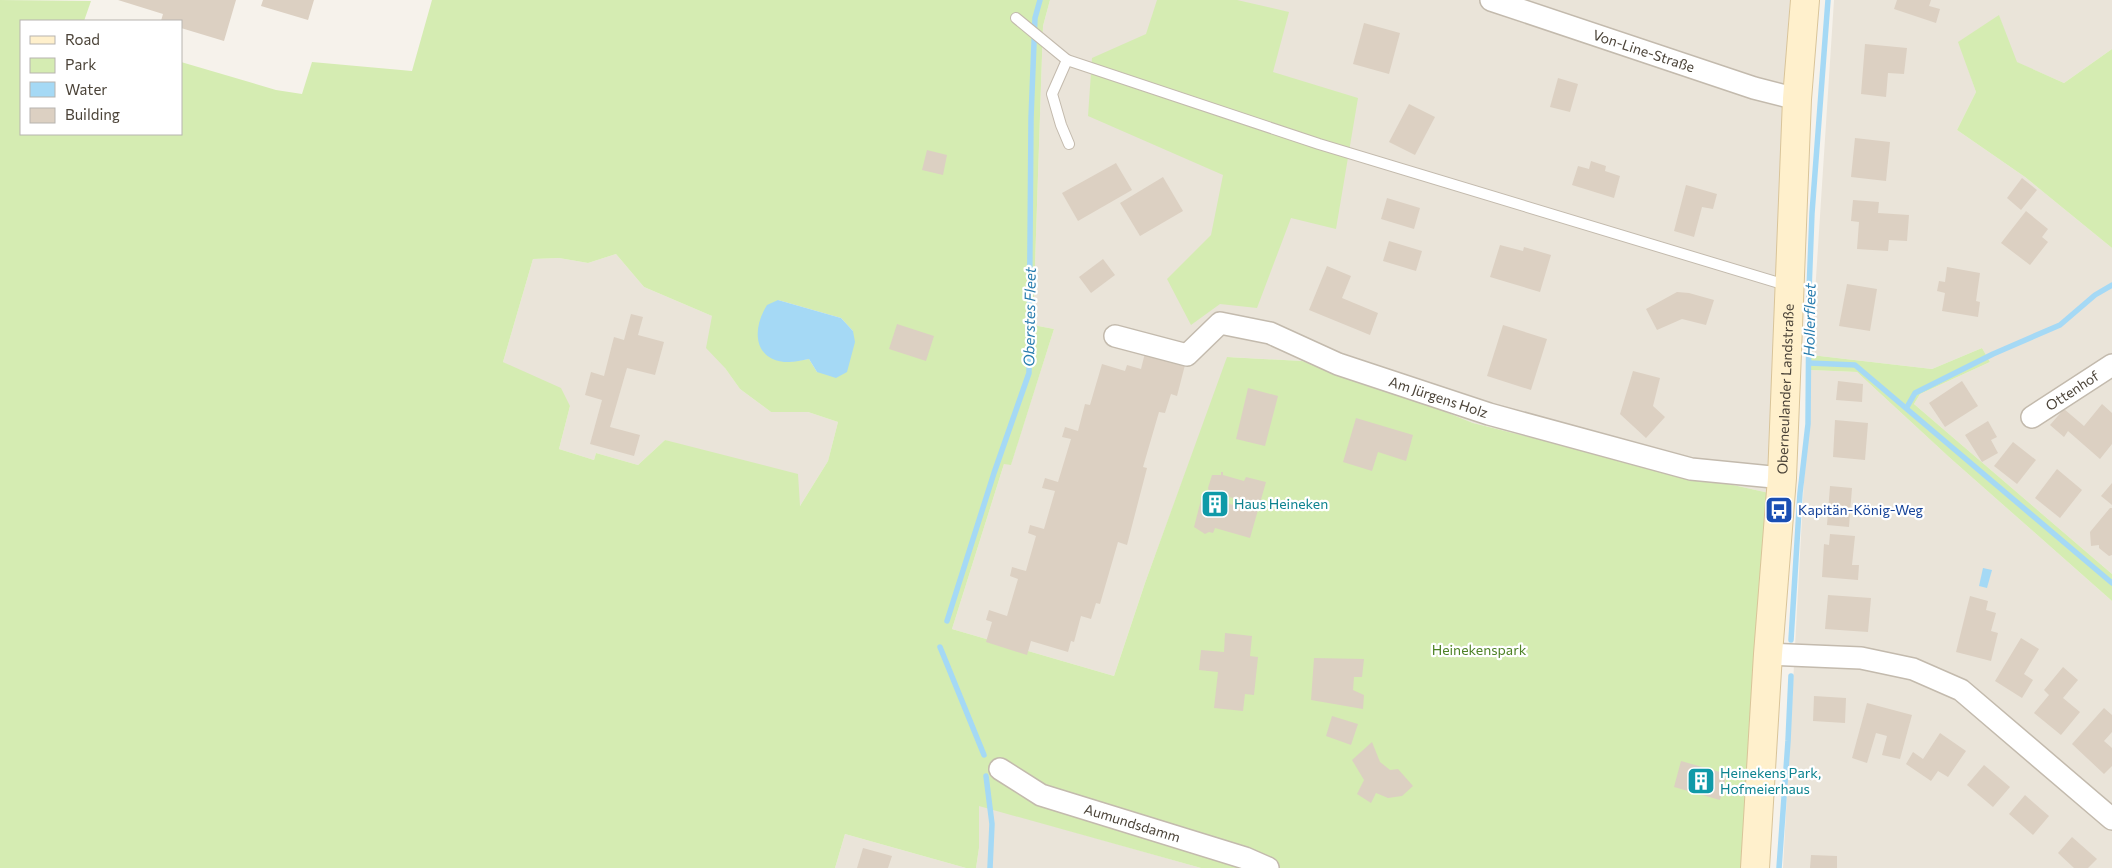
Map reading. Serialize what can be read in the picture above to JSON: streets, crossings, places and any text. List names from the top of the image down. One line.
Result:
{"streets":{"street":["Von-Line-Straße","Oberneulander Landstraße","Ottenhof","Am Jürgens Holz","Aumundsdamm"]},"crossings":[["Von-Line-Straße","Oberneulander Landstraße"],["Oberneulander Landstraße","Am Jürgens Holz"]],"water":["Oberstes Fleet","Hollerfleet"],"parks":["Heinekenspark"],"places":{"building":["Haus Heineken","Heinekens Park, Hofmeierhaus"],"bus stop":["Kapitän-König-Weg"]},"legend":["Road","Park","Water","Building"]}
